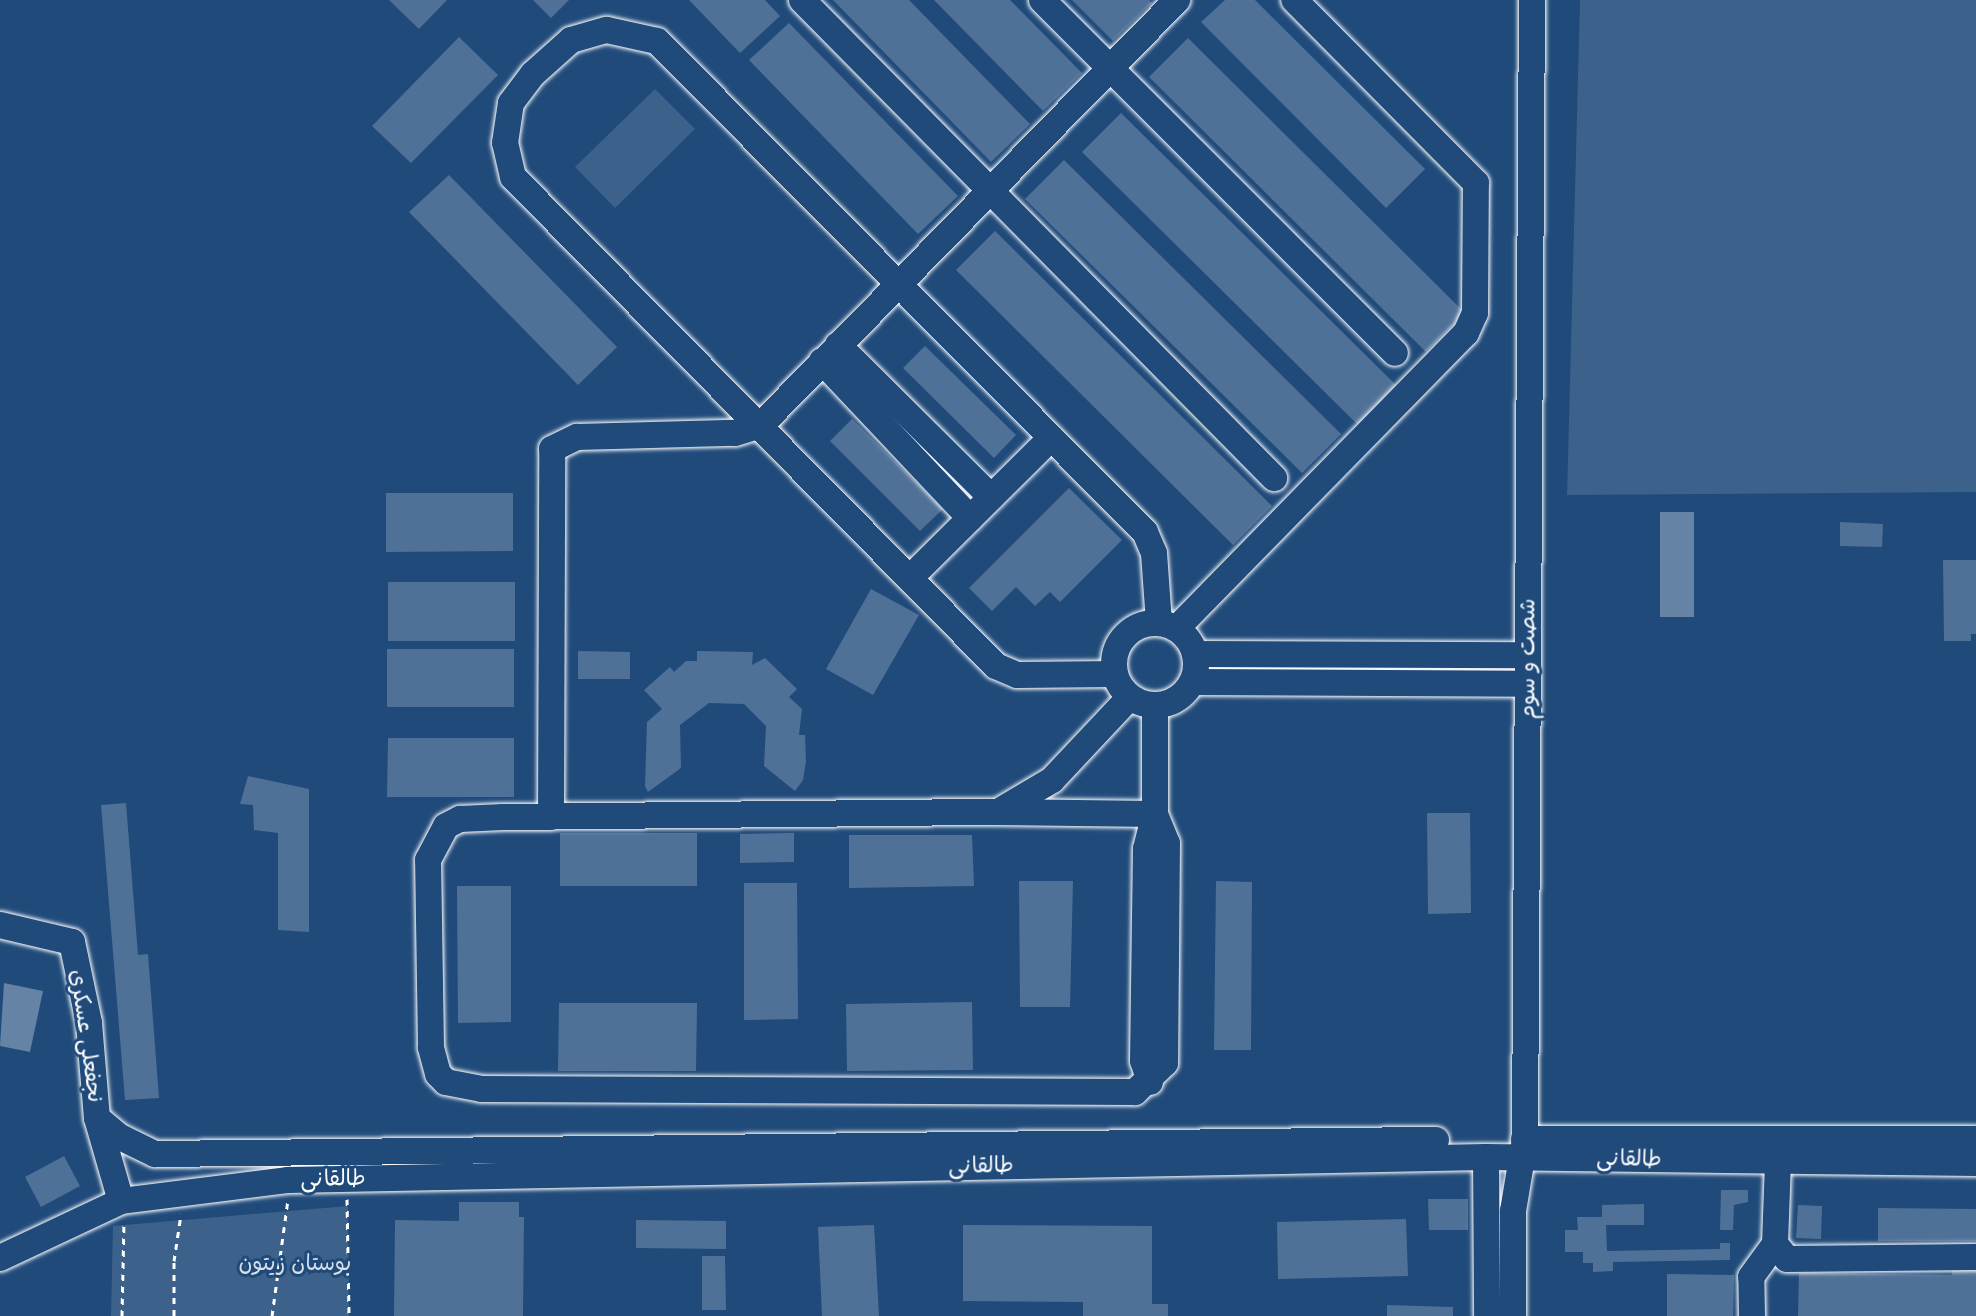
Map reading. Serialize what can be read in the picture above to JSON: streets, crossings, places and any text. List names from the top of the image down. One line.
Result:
{"streets":{"street":["شصت و سوم","نجفعلی عسکری","طالقانی"]},"crossings":[["شصت و سوم","طالقانی"],["نجفعلی عسکری","طالقانی"]],"parks":["بوستان زیتون"]}
